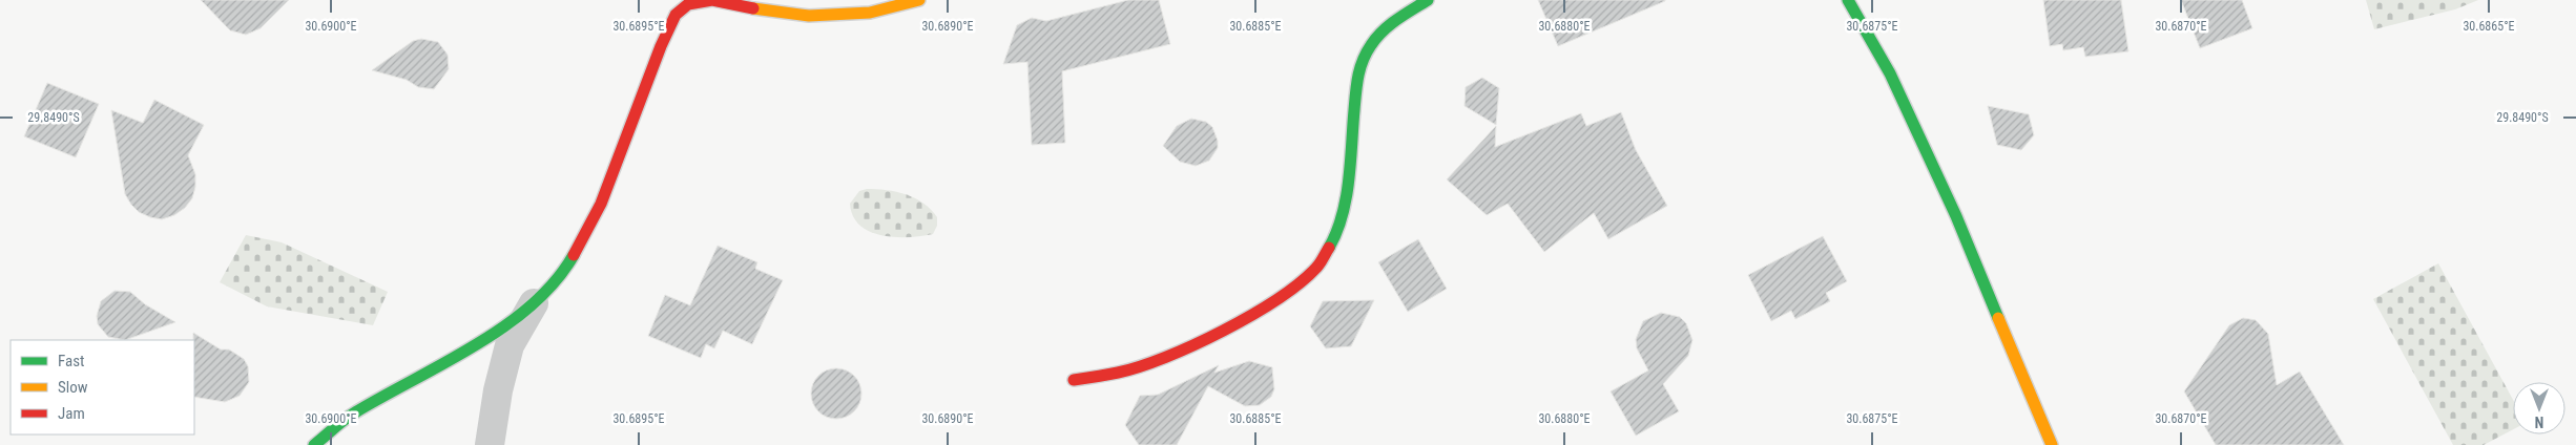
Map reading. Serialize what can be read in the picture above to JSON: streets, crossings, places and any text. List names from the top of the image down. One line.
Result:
{"legend":["Fast","Slow","Jam"],"north":"bottom","coordinates":["30.6900°E","30.6895°E","30.6890°E","30.6885°E","30.6880°E","30.6875°E","30.6870°E","30.6865°E","29.8490°S"]}
